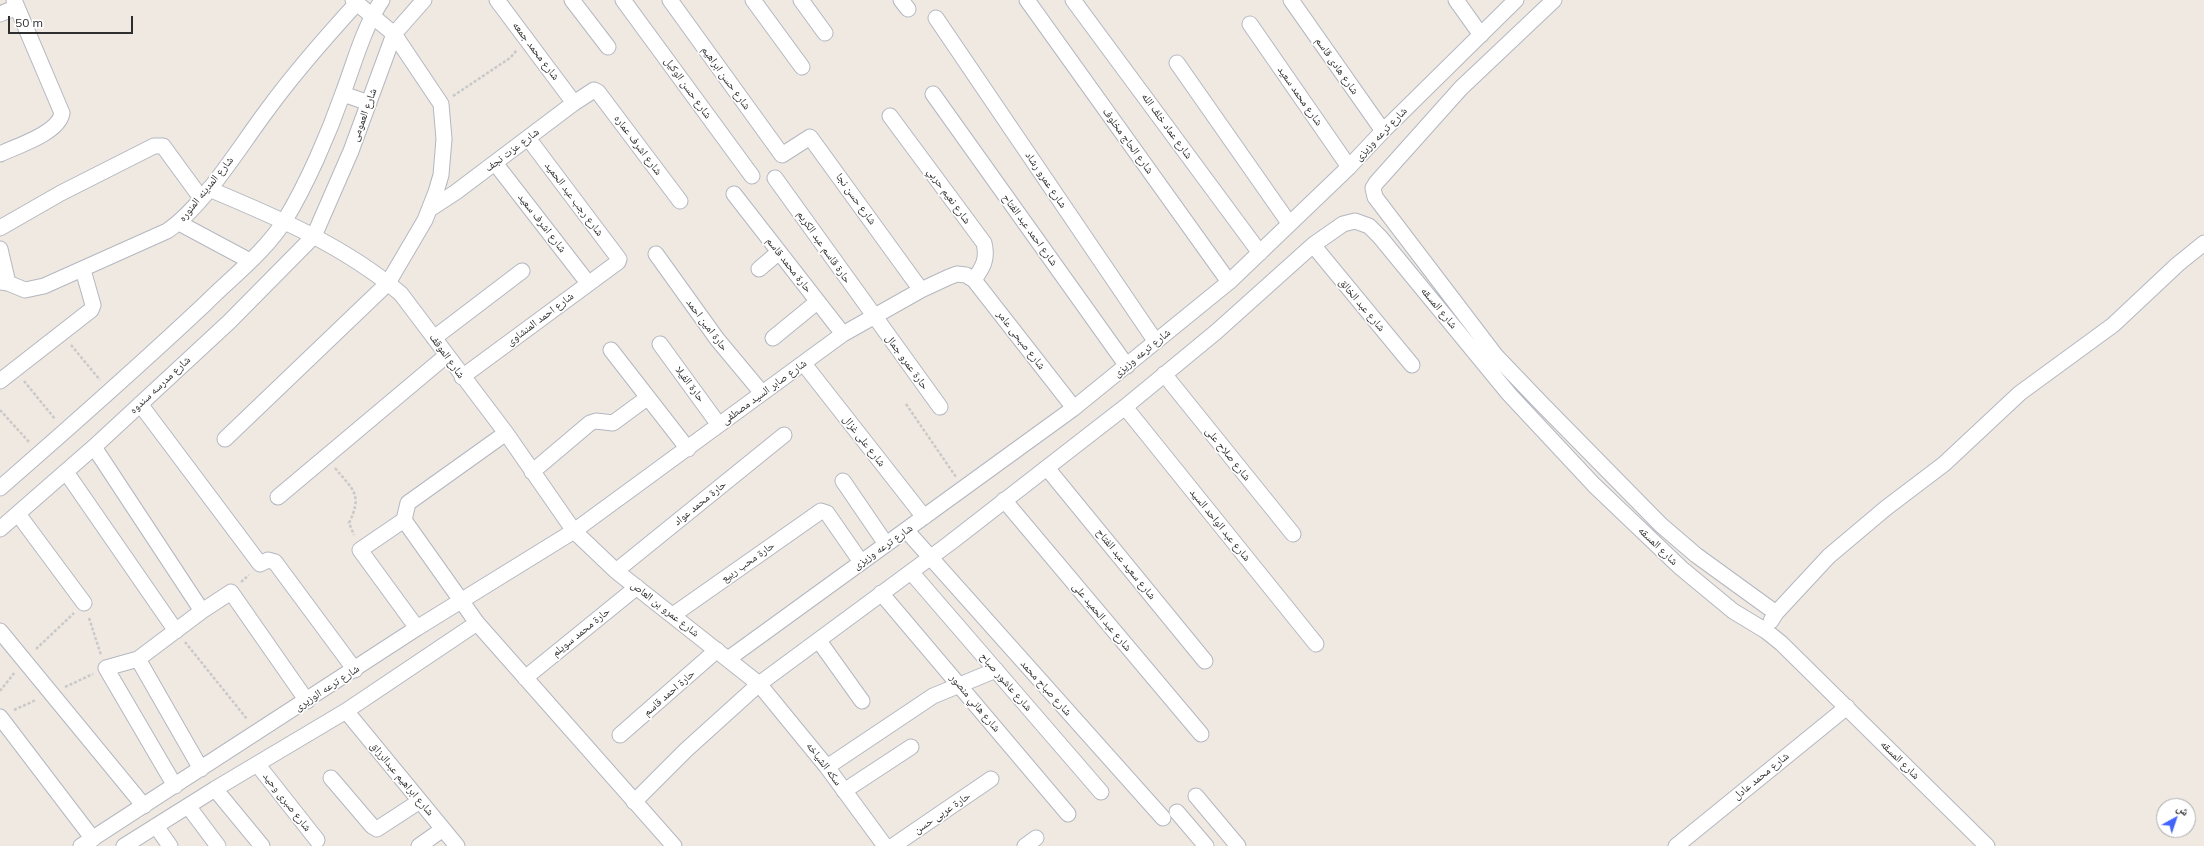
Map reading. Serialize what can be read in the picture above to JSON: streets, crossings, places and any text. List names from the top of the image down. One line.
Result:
{"streets":{"street":["شارع محمد جمعه","شارع هادى قاسم","شارع حسن ابراهيم","شارع حسن الوكيل","شارع محمد سعيد","شارع العمومى","شارع عماد خلف الله","شارع ترعه وزيزى","شارع الحاج مخلوف","شارع اشرف عماره","شارع عزت نجف","شارع عمرو رشاد","شارع المدينه المنوره","شارع نعيم حربي","شارع رجب عبد الحميد","شارع حسن نجا","شارع اشرف سعيد","شارع احمد عبد الفتاح","حارة قاسم عبد الكريم","حارة محمد قاسم","شارع عبد الخالق","شارع المسقه","شارع احمد المنشاوى","حارة امين احمد","شارع صبحى عامر","شارع الموقف","حارة عمرو جمال","حارة الفيلا","شارع مدرسه سندوه","شارع صابر السيد مصطفى","شارع على غزال","شارع صلاح على","حارة محمد عواد","شارع عبد الواحد السيد","حارة محب ربيع","شارع سعيد عبد الفتاح","شارع عمرو بن العاص","شارع عبد الحميد على","حارة محمد سويلم","شارع عاشور صباح","شارع ترعه الوزيرى","شارع صباح محمد","حارة احمد قاسم","شارع هاني منصور","سكه الشياخه","شارع محمد عادل","شارع ابراهيم عبدالرزاق","شارع صبرى وحيد","حارة عربى حسن"]},"crossings":[["شارع محمد جمعه","شارع عزت نجف"],["شارع هادى قاسم","شارع ترعه وزيزى"],["شارع حسن ابراهيم","شارع حسن نجا"],["شارع محمد سعيد","شارع ترعه وزيزى"],["شارع العمومى","شارع الموقف"],["شارع العمومى","شارع مدرسه سندوه"],["شارع عماد خلف الله","شارع ترعه وزيزى"],["شارع ترعه وزيزى","شارع الحاج مخلوف"],["شارع ترعه وزيزى","شارع عمرو رشاد"],["شارع ترعه وزيزى","شارع احمد عبد الفتاح"],["شارع ترعه وزيزى","شارع صبحى عامر"],["شارع ترعه وزيزى","شارع على غزال"],["شارع ترعه وزيزى","حارة محب ربيع"],["شارع ترعه وزيزى","شارع عمرو بن العاص"],["شارع ترعه وزيزى","شارع صباح محمد"],["شارع ترعه وزيزى","حارة احمد قاسم"],["شارع اشرف عماره","شارع عزت نجف"],["شارع عزت نجف","شارع رجب عبد الحميد"],["شارع عزت نجف","شارع اشرف سعيد"],["شارع المدينه المنوره","شارع الموقف"],["شارع نعيم حربي","شارع صبحى عامر"],["شارع نعيم حربي","شارع صابر السيد مصطفى"],["شارع رجب عبد الحميد","شارع احمد المنشاوى"],["شارع حسن نجا","شارع صابر السيد مصطفى"],["شارع اشرف سعيد","شارع احمد المنشاوى"],["حارة قاسم عبد الكريم","حارة عمرو جمال"],["حارة قاسم عبد الكريم","شارع صابر السيد مصطفى"],["حارة محمد قاسم","شارع صابر السيد مصطفى"],["شارع عبد الخالق","شارع المسقه"],["شارع المسقه","شارع محمد عادل"],["شارع احمد المنشاوى","شارع الموقف"],["حارة امين احمد","شارع صابر السيد مصطفى"],["شارع صبحى عامر","شارع صابر السيد مصطفى"],["شارع الموقف","شارع مدرسه سندوه"],["شارع الموقف","شارع صابر السيد مصطفى"],["شارع الموقف","شارع عمرو بن العاص"],["شارع الموقف","شارع ترعه الوزيرى"],["حارة عمرو جمال","شارع صابر السيد مصطفى"],["حارة الفيلا","شارع صابر السيد مصطفى"],["شارع صابر السيد مصطفى","شارع على غزال"],["شارع صابر السيد مصطفى","شارع عمرو بن العاص"],["شارع صابر السيد مصطفى","شارع ترعه الوزيرى"],["حارة محمد عواد","شارع عمرو بن العاص"],["حارة محب ربيع","شارع عمرو بن العاص"],["شارع عمرو بن العاص","حارة محمد سويلم"],["شارع عمرو بن العاص","شارع ترعه الوزيرى"],["شارع عمرو بن العاص","حارة احمد قاسم"],["شارع عمرو بن العاص","سكه الشياخه"]],"scale_bar":"50 m","north":"top right"}
